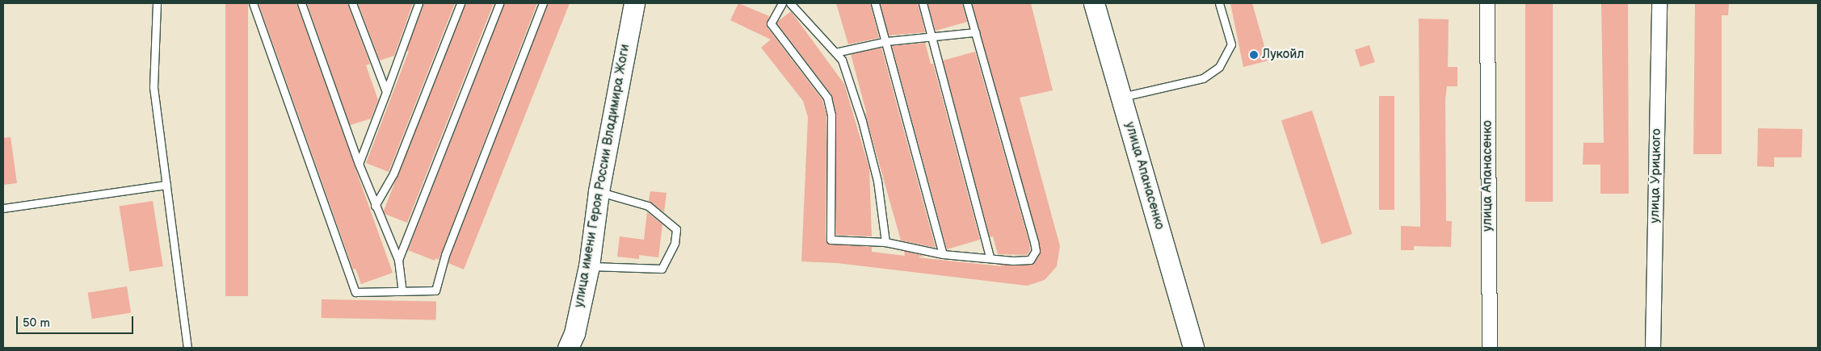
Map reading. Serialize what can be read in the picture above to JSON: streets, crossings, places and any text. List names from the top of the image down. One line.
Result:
{"streets":{"main road":["улица имени Героя России Владимира Жоги","улица Апанасенко"],"street":["улица Урицкого"]},"places":["Лукойл"],"scale_bar":"50 m"}
